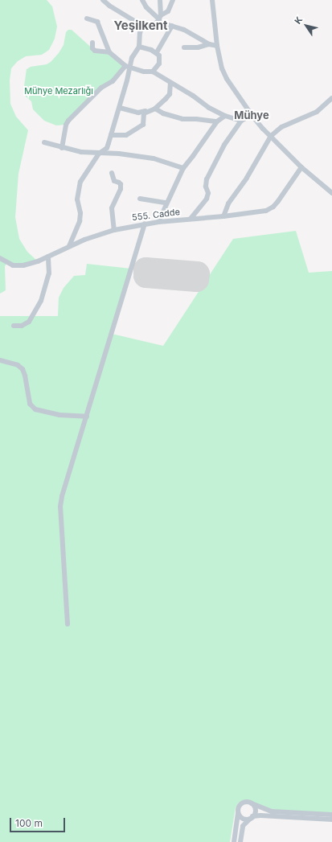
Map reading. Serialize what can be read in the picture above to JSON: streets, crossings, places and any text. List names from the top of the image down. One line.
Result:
{"streets":{"street":["555. Cadde"]},"districts":["Yeşilkent","Mühye"],"parks":["Mühye Mezarlığı"],"scale_bar":"100 m","north":"top left"}
